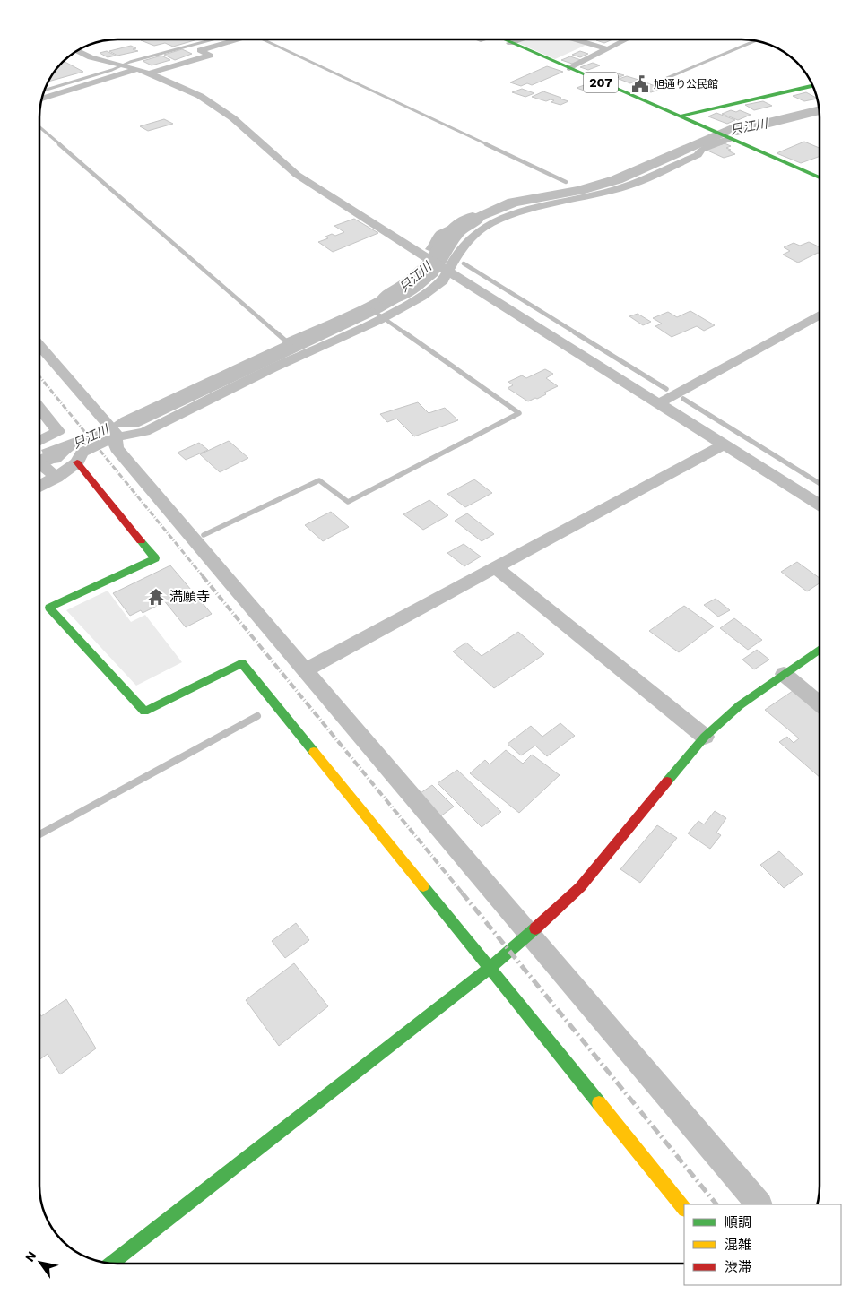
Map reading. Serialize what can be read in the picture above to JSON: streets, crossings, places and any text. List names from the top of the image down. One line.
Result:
{"streets":{"main road":["207"]},"water":["只江川"],"places":{"public building":["旭通り公民館"],"temple":["満願寺"]},"legend":["順調","混雑","渋滞"],"north":"top left"}
